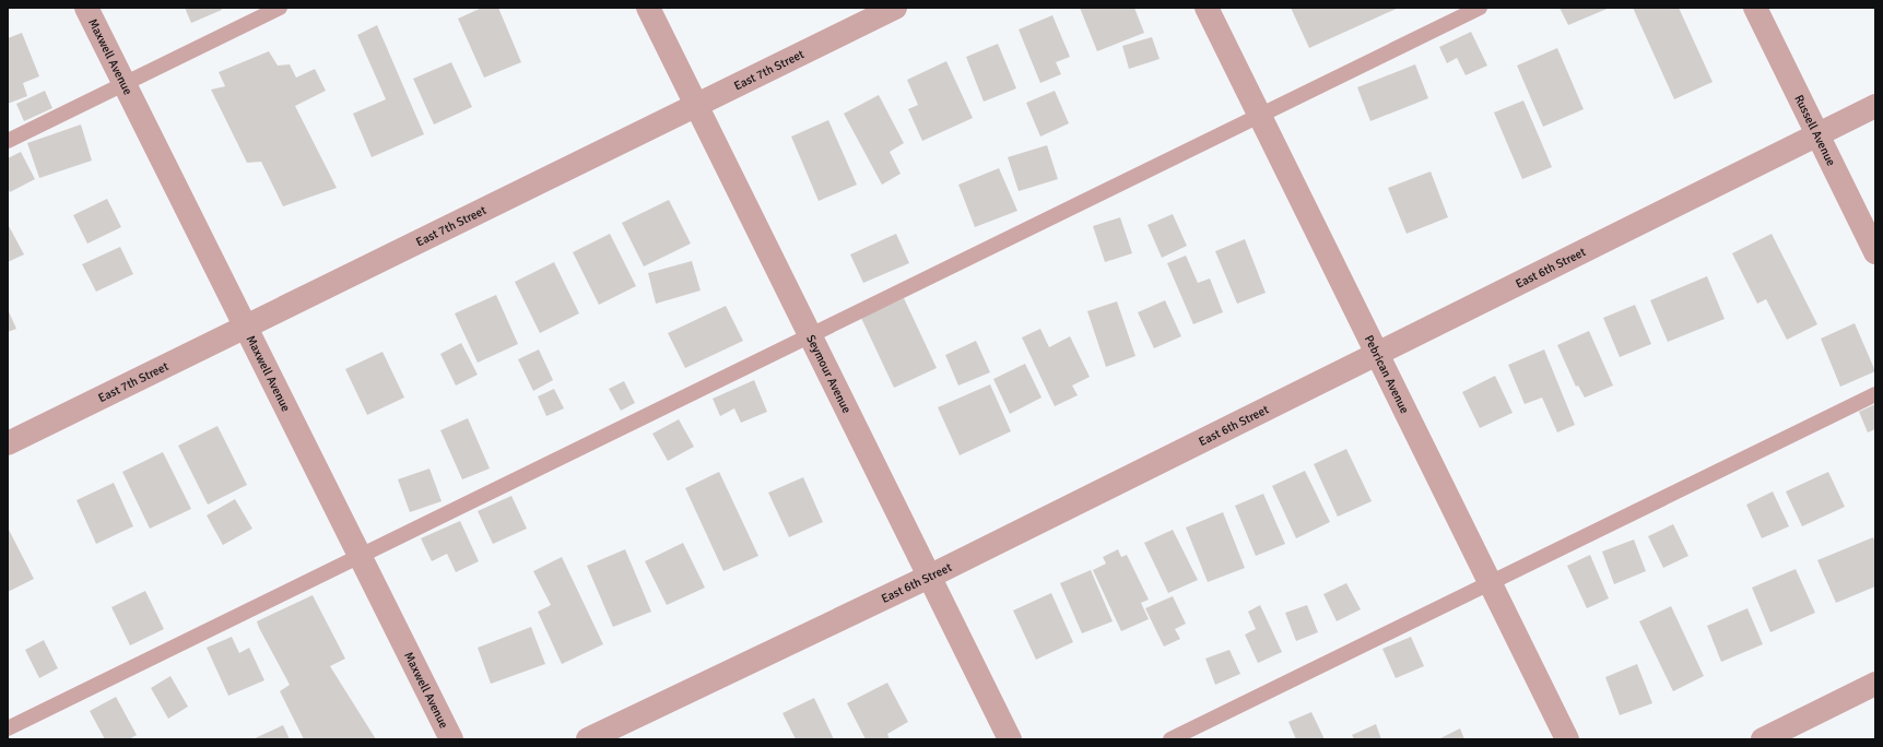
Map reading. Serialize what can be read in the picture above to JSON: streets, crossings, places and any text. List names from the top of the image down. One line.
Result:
{"streets":{"street":["Maxwell Avenue","East 7th Street","Russell Avenue","East 6th Street","Seymour Avenue","Pebrican Avenue"]},"crossings":[["Maxwell Avenue","East 7th Street"],["East 7th Street","Seymour Avenue"],["Russell Avenue","East 6th Street"],["East 6th Street","Seymour Avenue"],["East 6th Street","Pebrican Avenue"]]}
